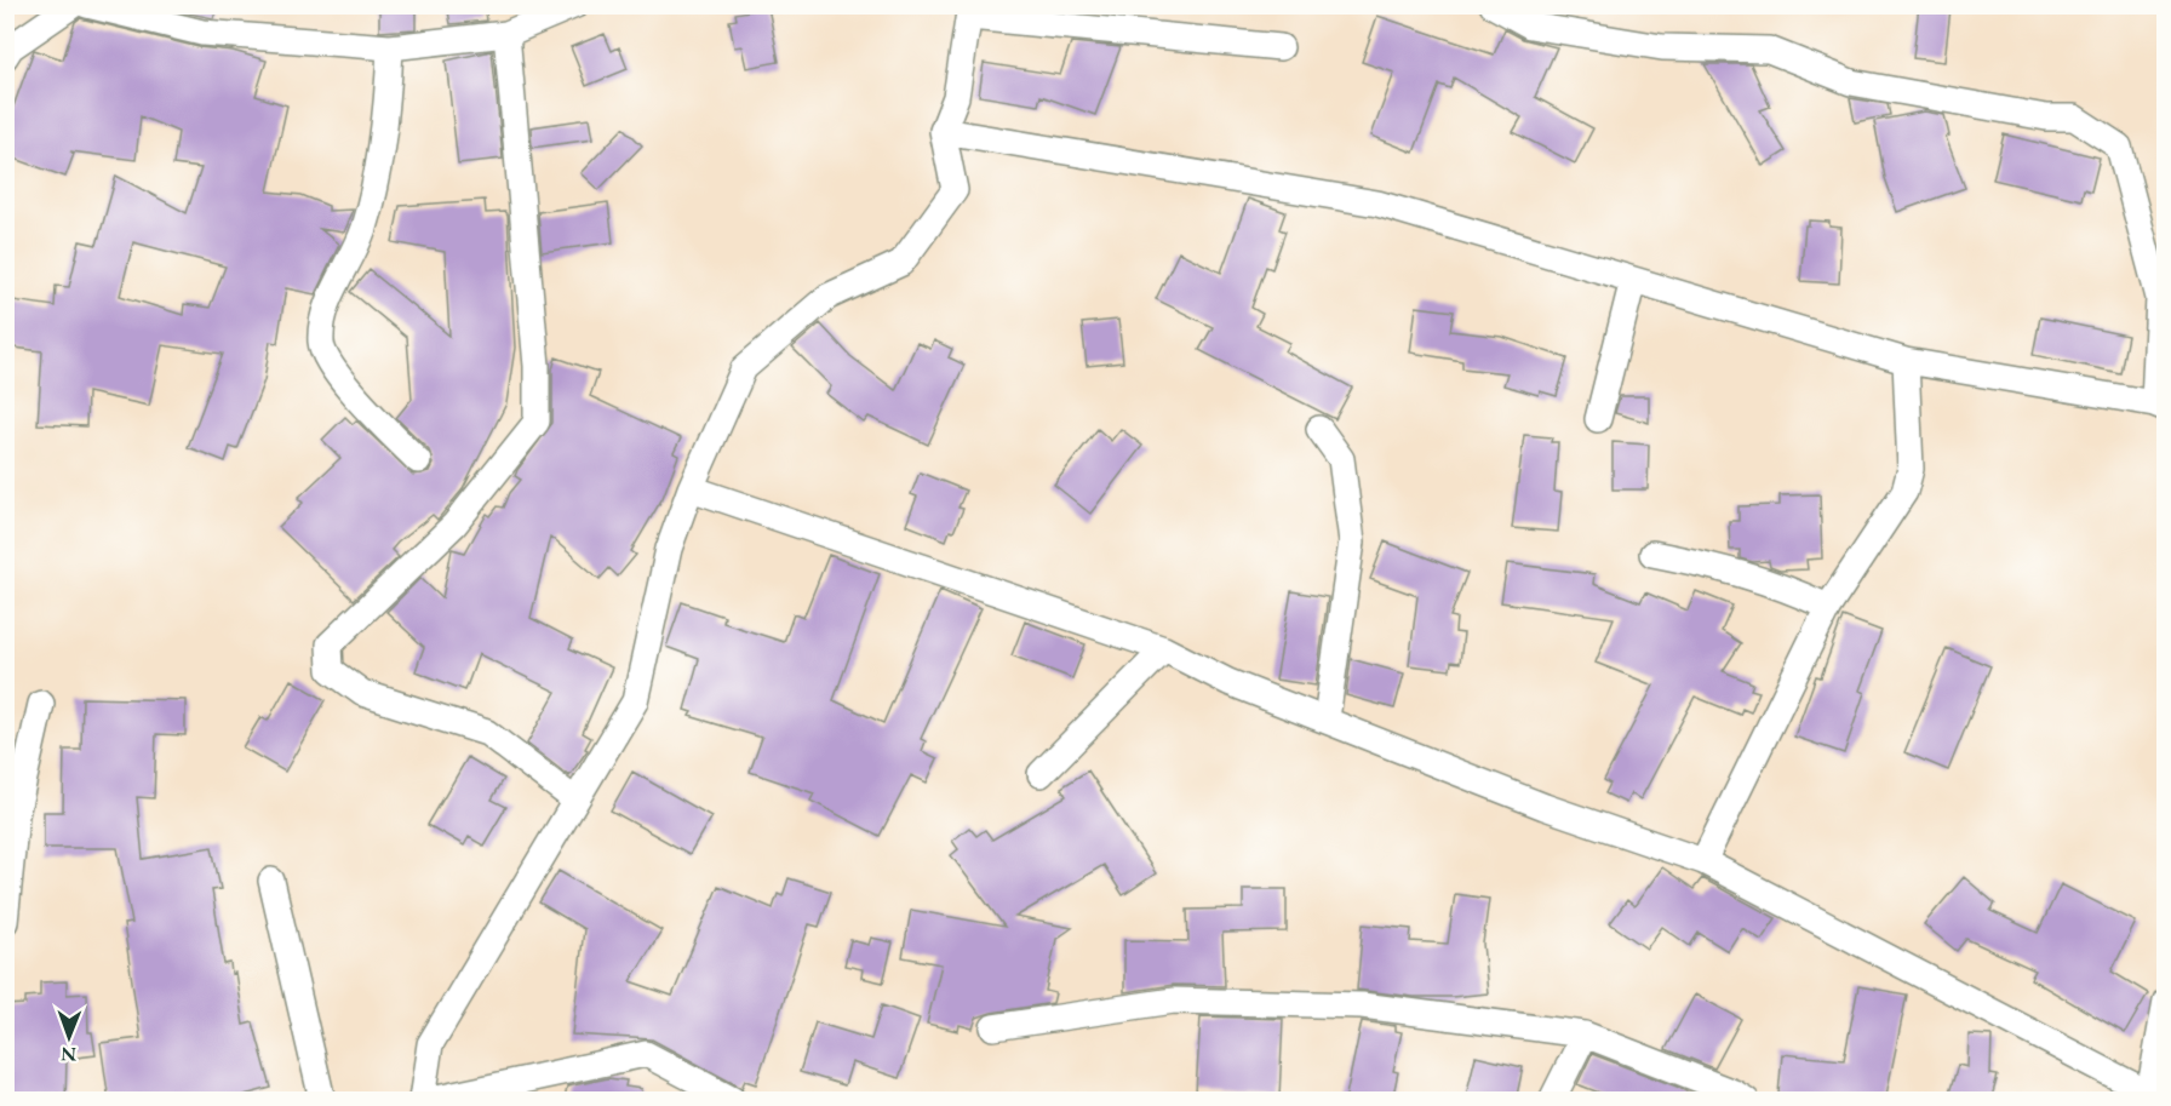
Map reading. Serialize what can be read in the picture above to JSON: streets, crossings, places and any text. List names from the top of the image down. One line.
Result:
{"north":"bottom"}
